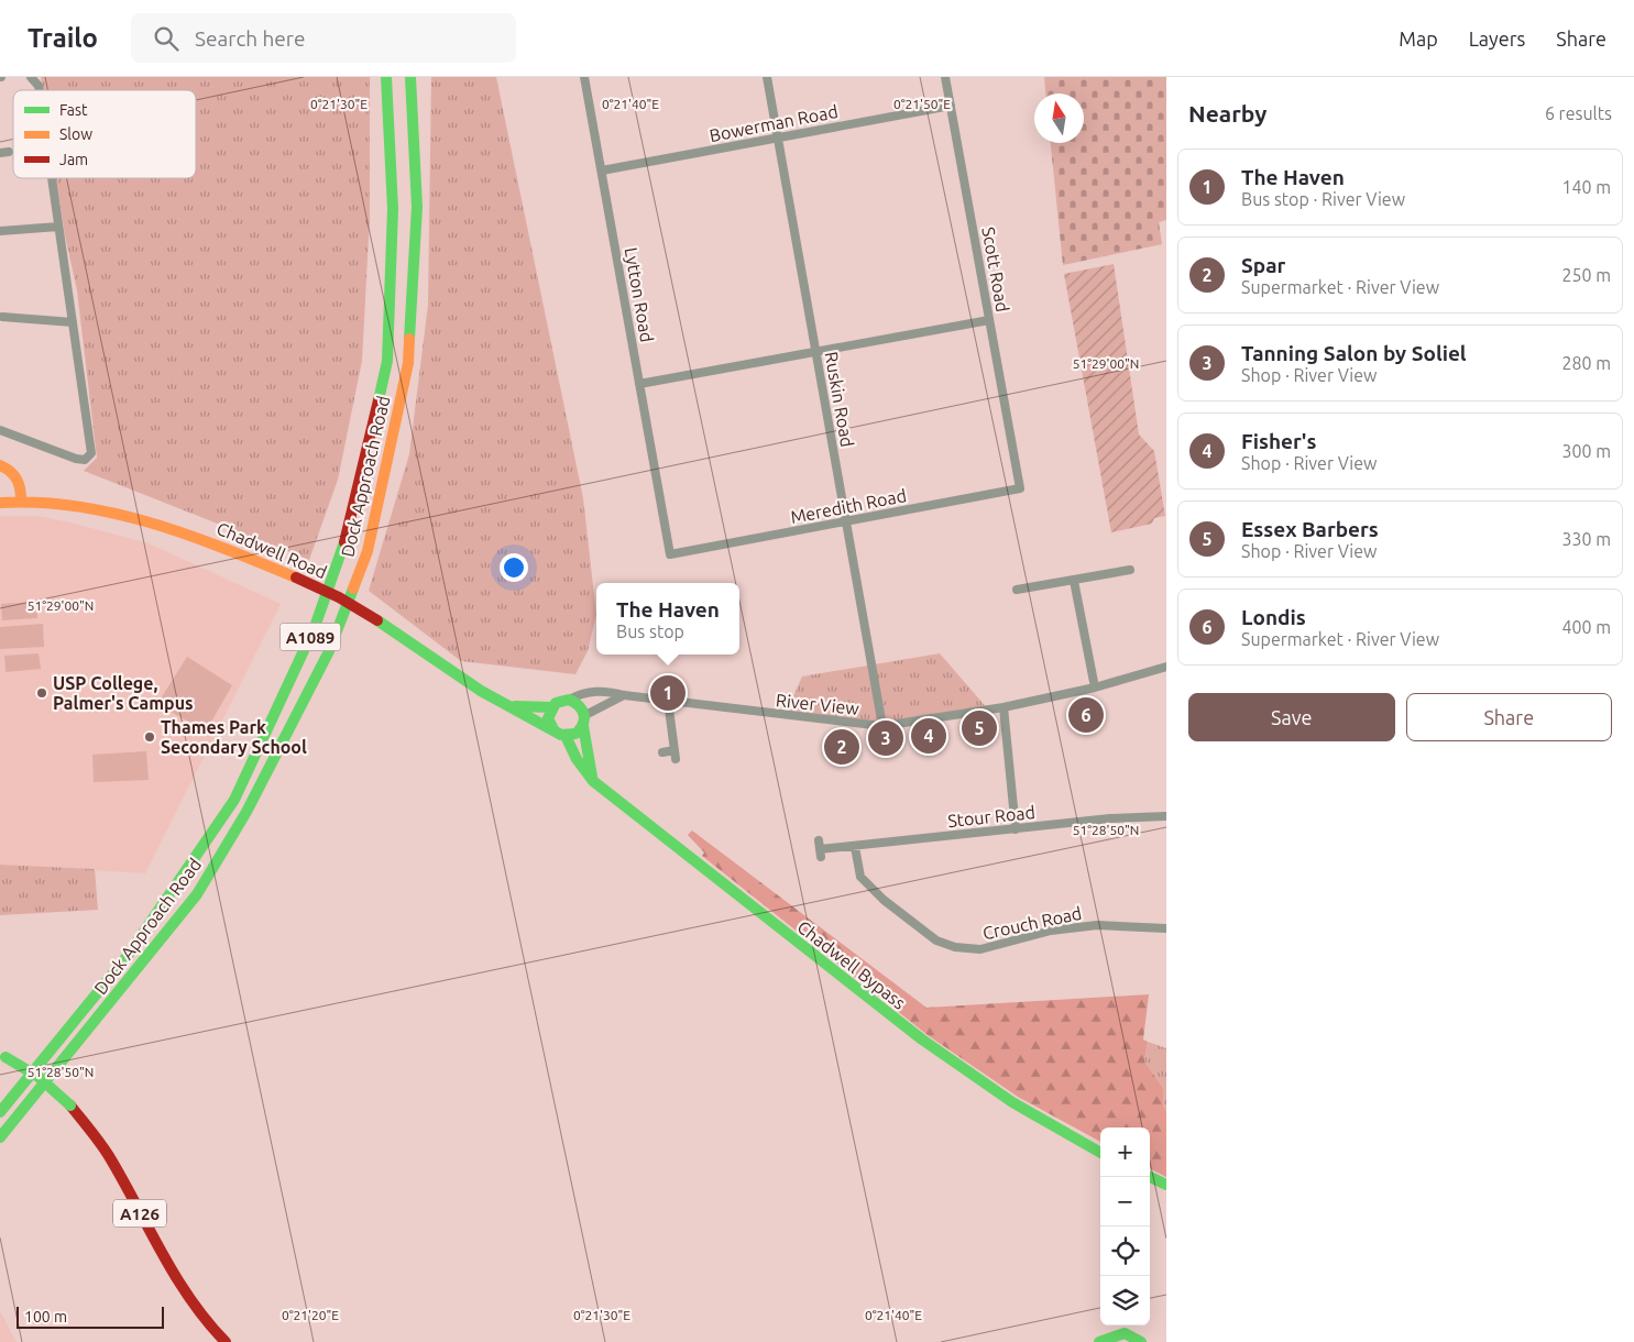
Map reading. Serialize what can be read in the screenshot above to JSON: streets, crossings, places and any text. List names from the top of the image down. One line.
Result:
{"streets":{"main road":["Dock Approach Road","Chadwell Road","A1089","Chadwell Bypass","A126"],"street":["Bowerman Road","Scott Road","Lytton Road","Ruskin Road","Meredith Road","River View","Stour Road","Crouch Road"]},"crossings":[["Bowerman Road","Scott Road"],["Bowerman Road","Lytton Road"],["Bowerman Road","Ruskin Road"],["Scott Road","Meredith Road"],["Lytton Road","Meredith Road"],["Ruskin Road","Meredith Road"],["Ruskin Road","River View"],["Chadwell Road","River View"],["Chadwell Road","Chadwell Bypass"],["River View","Chadwell Bypass"],["Stour Road","Crouch Road"]],"places":["USP College, Palmer's Campus","Thames Park Secondary School"],"legend":["Fast","Slow","Jam"],"scale_bar":"100 m","north":"top","page":{"header":"Trailo","search":"Search here","nav":["Map","Layers","Share"],"heading":["Nearby","6 results"],"list":[{"mark":"1","name":"The Haven","note":"Bus stop · River View","value":"140 m"},{"mark":"2","name":"Spar","note":"Supermarket · River View","value":"250 m"},{"mark":"3","name":"Tanning Salon by Soliel","note":"Shop · River View","value":"280 m"},{"mark":"4","name":"Fisher's","note":"Shop · River View","value":"300 m"},{"mark":"5","name":"Essex Barbers","note":"Shop · River View","value":"330 m"},{"mark":"6","name":"Londis","note":"Supermarket · River View","value":"400 m"}],"popup":["The Haven","Bus stop"],"pins":["1","6","5","4","3","2"],"buttons":["Save","Share"],"map_buttons":["+","−"],"scale":"100 m"},"coordinates":["0°21'30\"E","0°21'40\"E","0°21'50\"E","51°29'00\"N","51°28'50\"N","0°21'20\"E"]}
